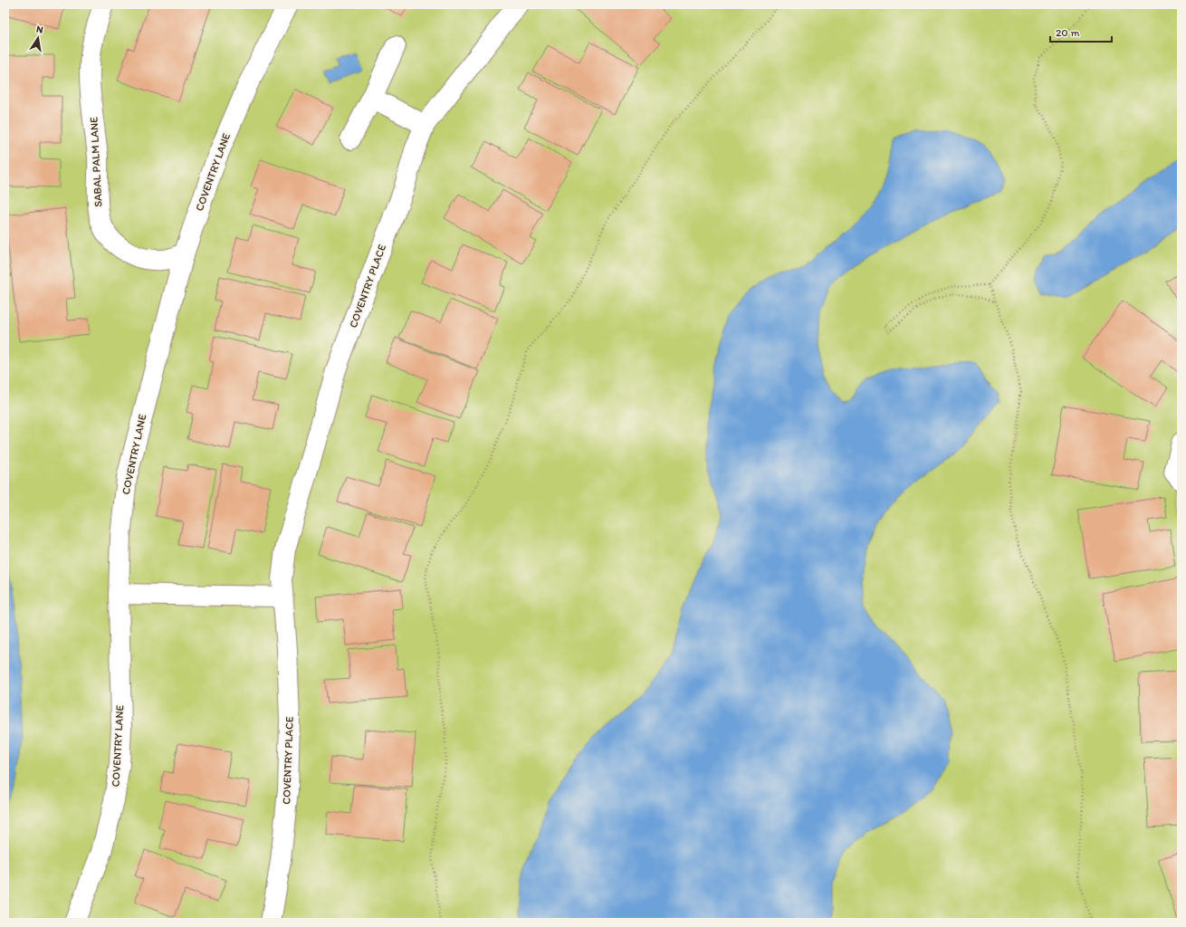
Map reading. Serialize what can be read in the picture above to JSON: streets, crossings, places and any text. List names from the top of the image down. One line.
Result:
{"streets":{"street":["SABAL PALM LANE","COVENTRY LANE","COVENTRY PLACE"]},"crossings":[["SABAL PALM LANE","COVENTRY LANE"]],"scale_bar":"20 m","north":"top"}
